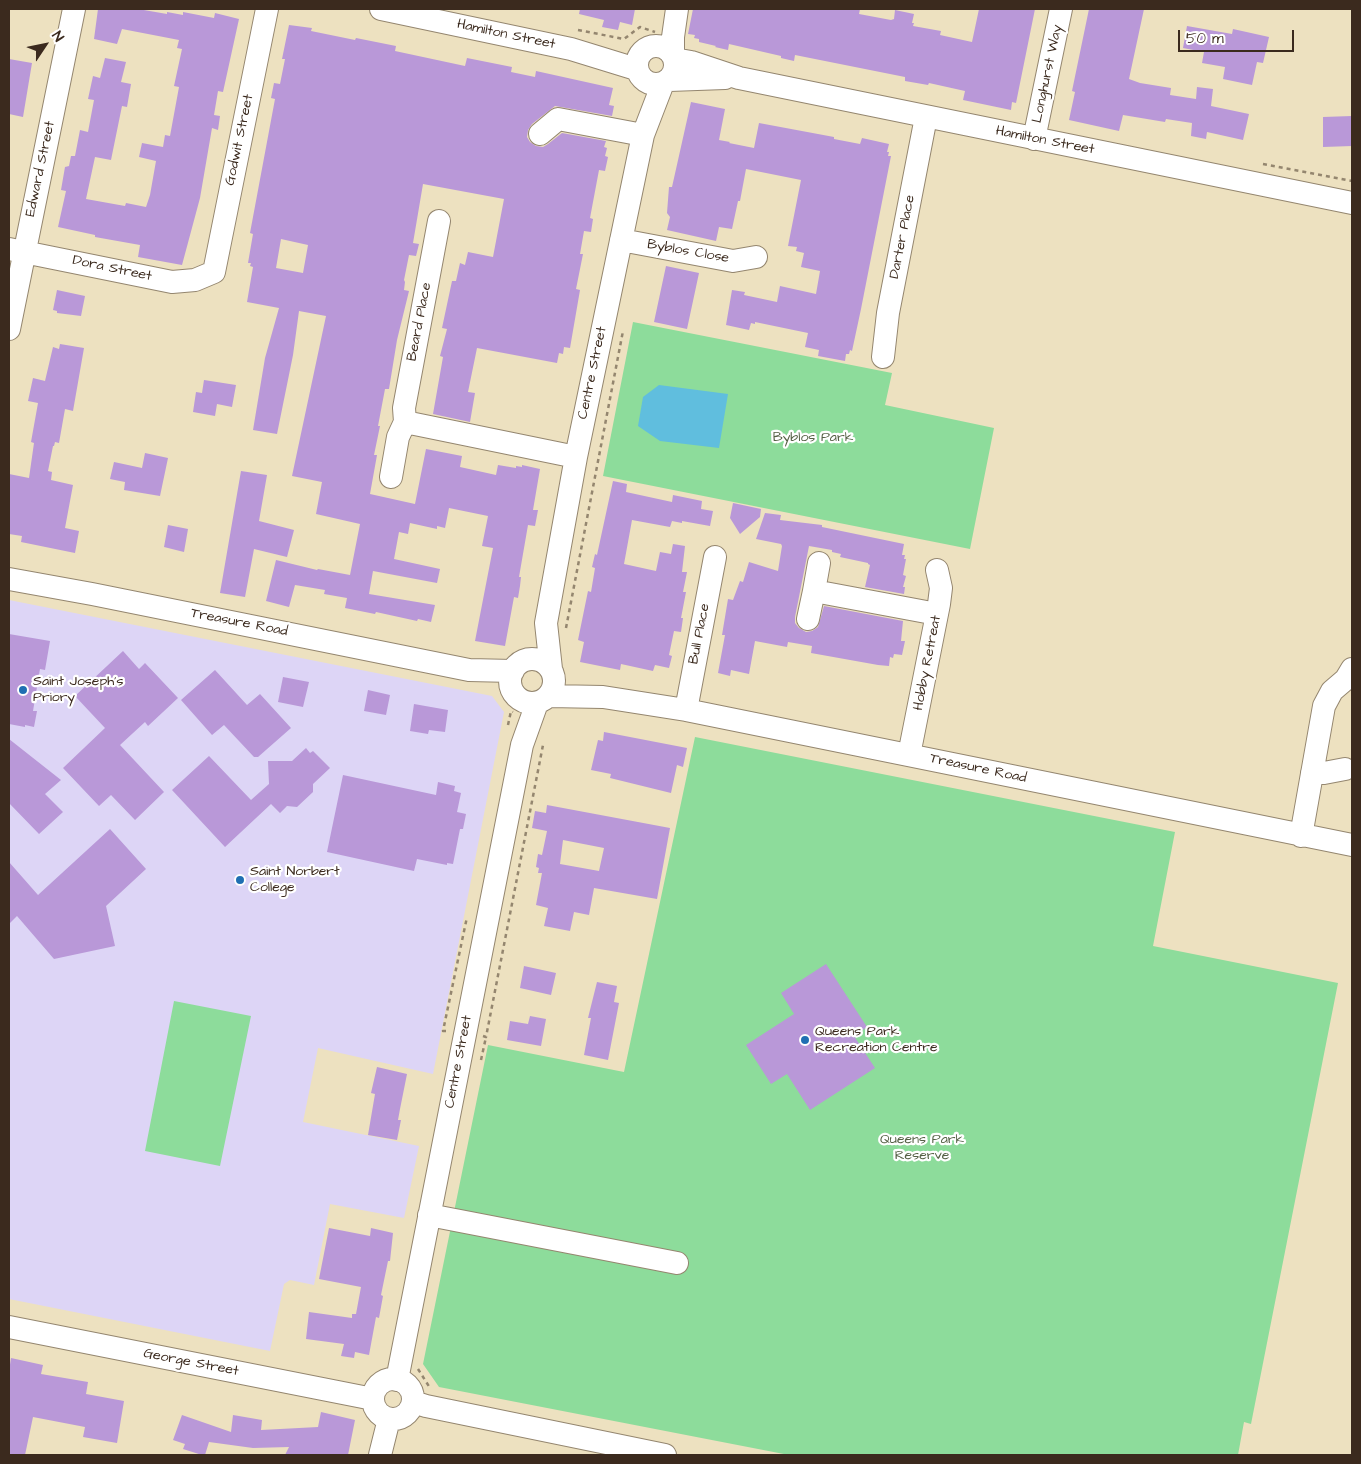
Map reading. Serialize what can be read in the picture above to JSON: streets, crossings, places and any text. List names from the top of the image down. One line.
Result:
{"streets":{"street":["Hamilton Street","Longhurst Way","Godwit Street","Edward Street","Darter Place","Byblos Close","Dora Street","Beard Place","Centre Street","Treasure Road","Bull Place","Hobby Retreat","George Street"]},"crossings":[["Hamilton Street","Longhurst Way"],["Hamilton Street","Darter Place"],["Hamilton Street","Centre Street"],["Godwit Street","Dora Street"],["Edward Street","Dora Street"],["Byblos Close","Centre Street"],["Centre Street","Treasure Road"],["Centre Street","George Street"],["Treasure Road","Bull Place"],["Treasure Road","Hobby Retreat"]],"parks":["Byblos Park","Queens Park Reserve"],"places":["Saint Joseph's Priory","Saint Norbert College","Queens Park Recreation Centre"],"scale_bar":"50 m","north":"top right"}
